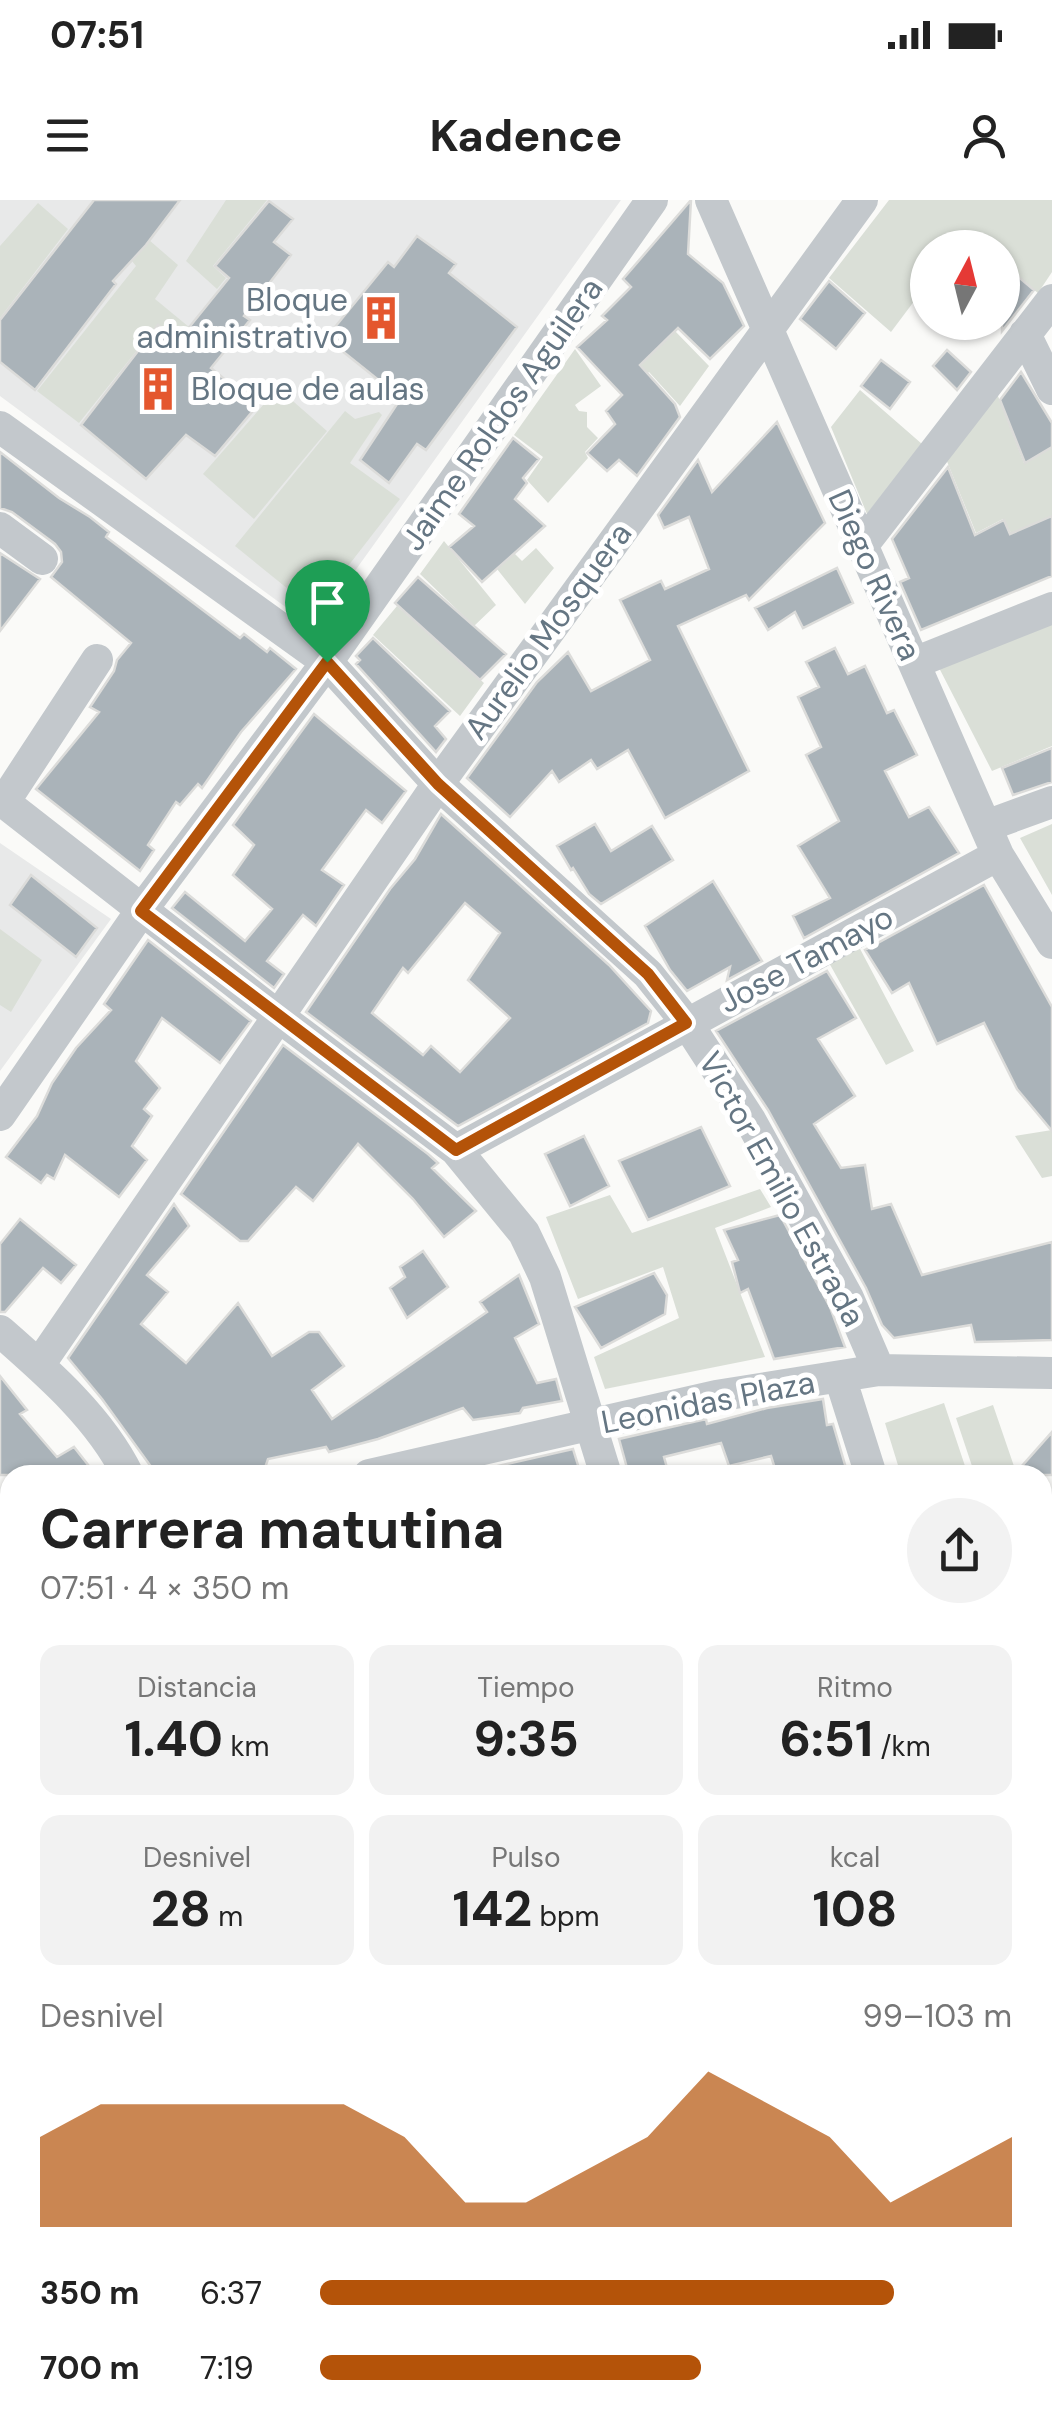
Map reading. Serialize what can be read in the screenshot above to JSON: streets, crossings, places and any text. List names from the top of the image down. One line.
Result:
{"streets":{"street":["Jaime Roldos Aguilera","Diego Rivera","Aurelio Mosquera","Jose Tamayo","Victor Emilio Estrada","Leonidas Plaza"]},"crossings":[["Jaime Roldos Aguilera","Victor Emilio Estrada"],["Diego Rivera","Aurelio Mosquera"],["Diego Rivera","Jose Tamayo"],["Aurelio Mosquera","Victor Emilio Estrada"],["Jose Tamayo","Victor Emilio Estrada"],["Victor Emilio Estrada","Leonidas Plaza"]],"places":{"building":["Bloque administrativo","Bloque de aulas"]},"north":"top","page":{"status":"07:51","header":"Kadence","heading":["Carrera matutina","07:51 · 4 × 350 m"],"stats":[["Distancia","1.40 km"],["Tiempo","9:35"],["Ritmo","6:51 /km"],["Desnivel","28 m"],["Pulso","142 bpm"],["kcal","108"]],"chart":["Desnivel","99–103 m"],"list":[{"name":"350 m","note":"6:37"},{"name":"700 m","note":"7:19"}]}}
